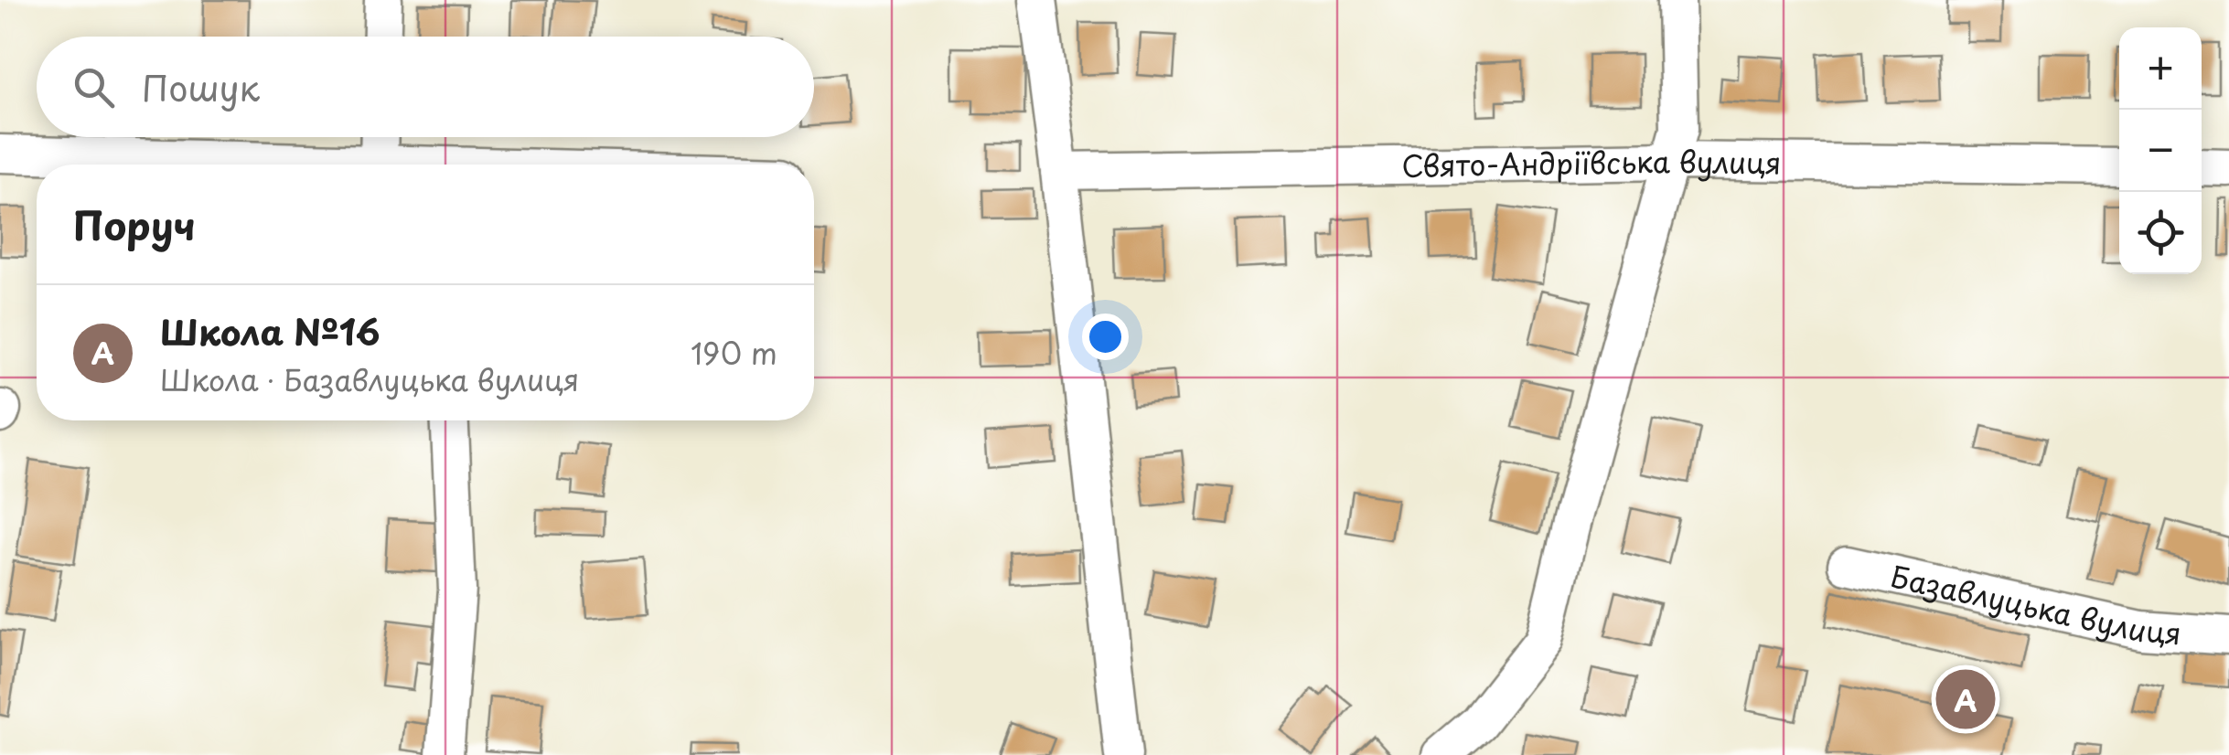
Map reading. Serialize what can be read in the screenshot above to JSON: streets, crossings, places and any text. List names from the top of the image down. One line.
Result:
{"streets":{"street":["Свято-Андріївська вулиця","Базавлуцька вулиця"]},"page":{"map_buttons":["+","−"],"search":"Пошук","heading":"Поруч","list":[{"mark":"A","name":"Школа №16","note":"Школа · Базавлуцька вулиця","value":"190 m"}],"pins":"A"}}
